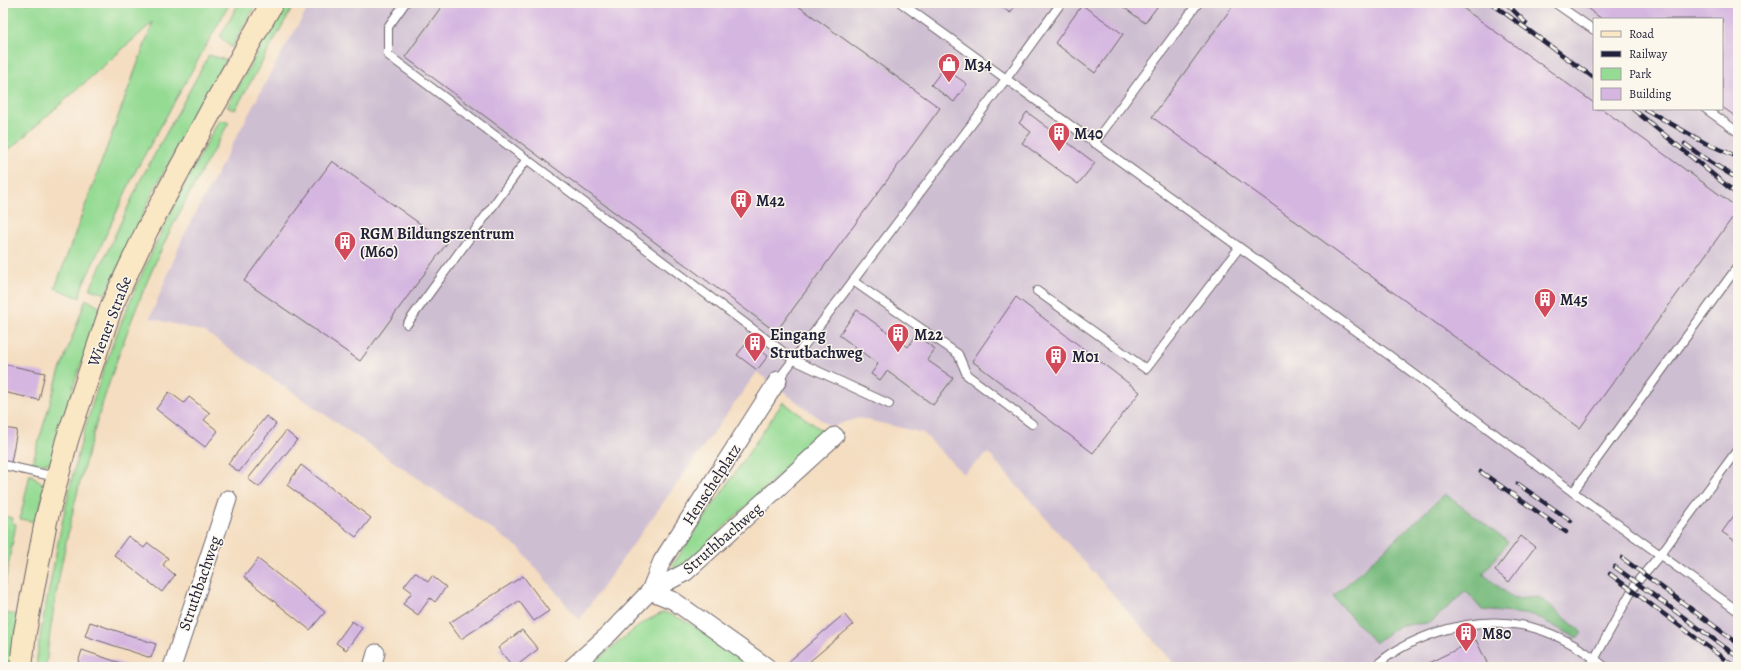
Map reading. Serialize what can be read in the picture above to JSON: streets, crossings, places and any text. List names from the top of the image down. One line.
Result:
{"streets":{"main road":["Wiener Straße"],"street":["Henschelplatz","Struthbachweg"]},"crossings":[["Henschelplatz","Struthbachweg"]],"places":{"shop":["M34"],"building":["M40","M42","RGM Bildungszentrum (M60)","M45","M22","Eingang Strutbachweg","M01","M80"]},"legend":["Road","Railway","Park","Building"]}
